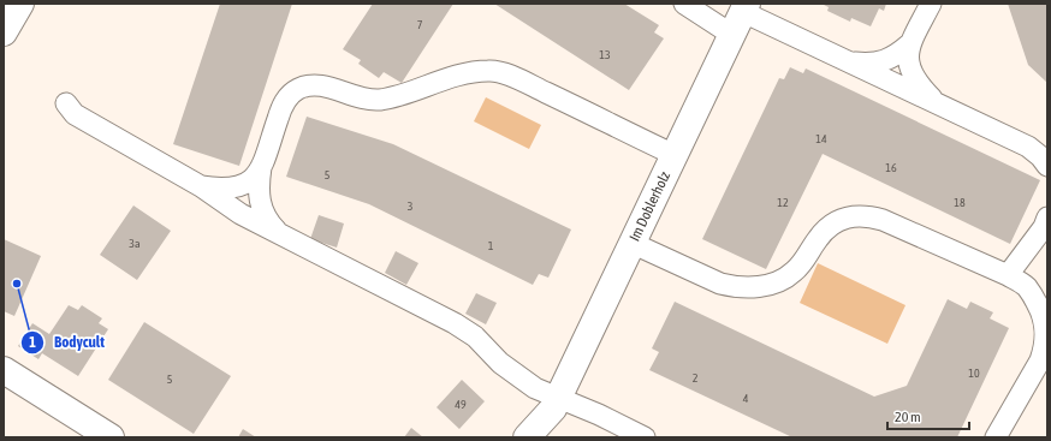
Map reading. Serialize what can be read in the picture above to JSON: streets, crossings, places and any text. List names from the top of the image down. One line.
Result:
{"streets":{"street":["Im Doblerholz"]},"places":["Bodycult"],"house_numbers":["7","13","14","16","5","12","18","3","3a","1","10","2","5","4","49"],"scale_bar":"20 m"}
